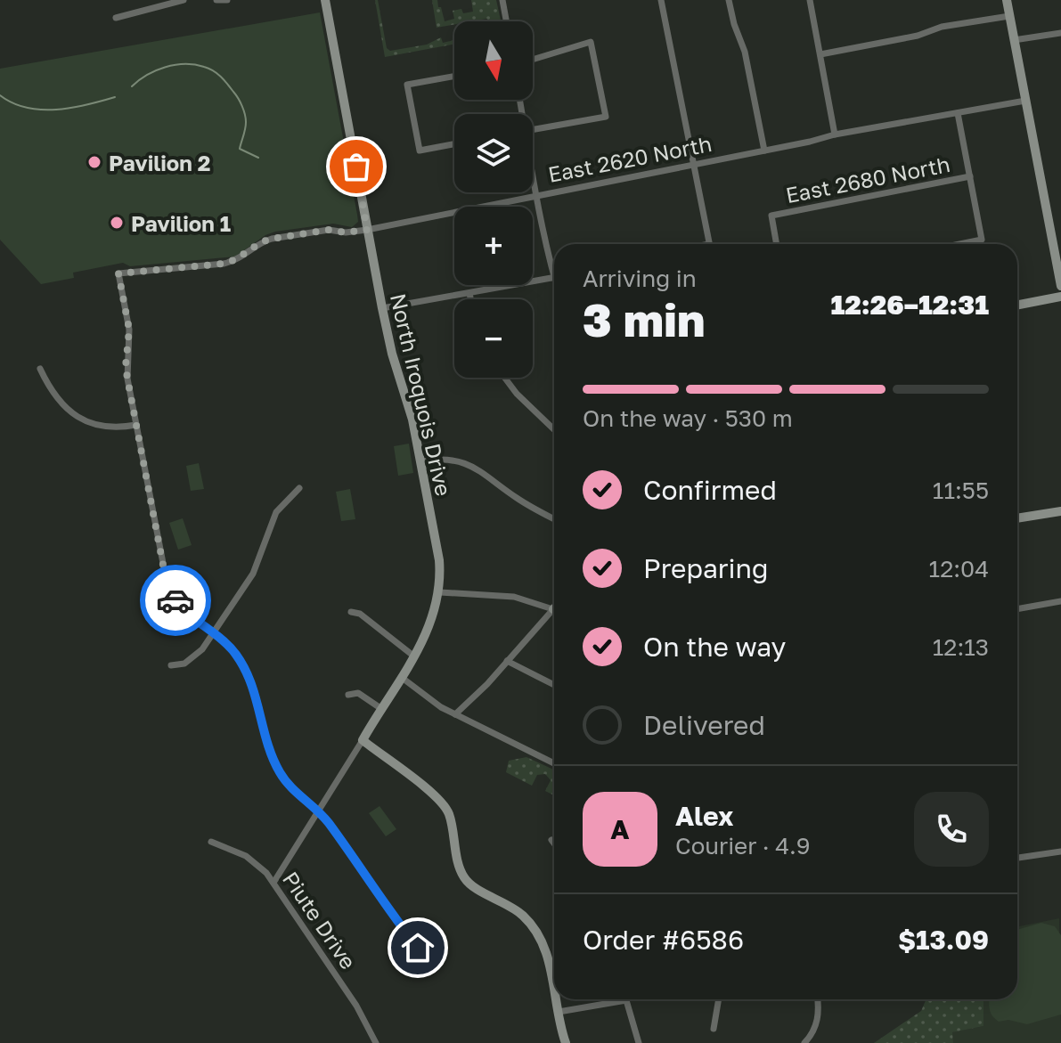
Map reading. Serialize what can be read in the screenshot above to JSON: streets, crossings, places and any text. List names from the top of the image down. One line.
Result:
{"streets":{"street":["East 2620 North","East 2680 North","North Iroquois Drive","Piute Drive"]},"crossings":[["East 2620 North","North Iroquois Drive"],["North Iroquois Drive","Piute Drive"]],"places":["Pavilion 2","Pavilion 1"],"north":"bottom","page":{"map_buttons":["+","−"],"heading":["3 min","Arriving in","12:26–12:31"],"panel":["Alex","Courier · 4.9","Order #6586","$13.09"],"bar":"On the way · 530 m","list":[["Confirmed","11:55"],["Preparing","12:04"],["On the way","12:13"],"Delivered"],"round":"A"}}
